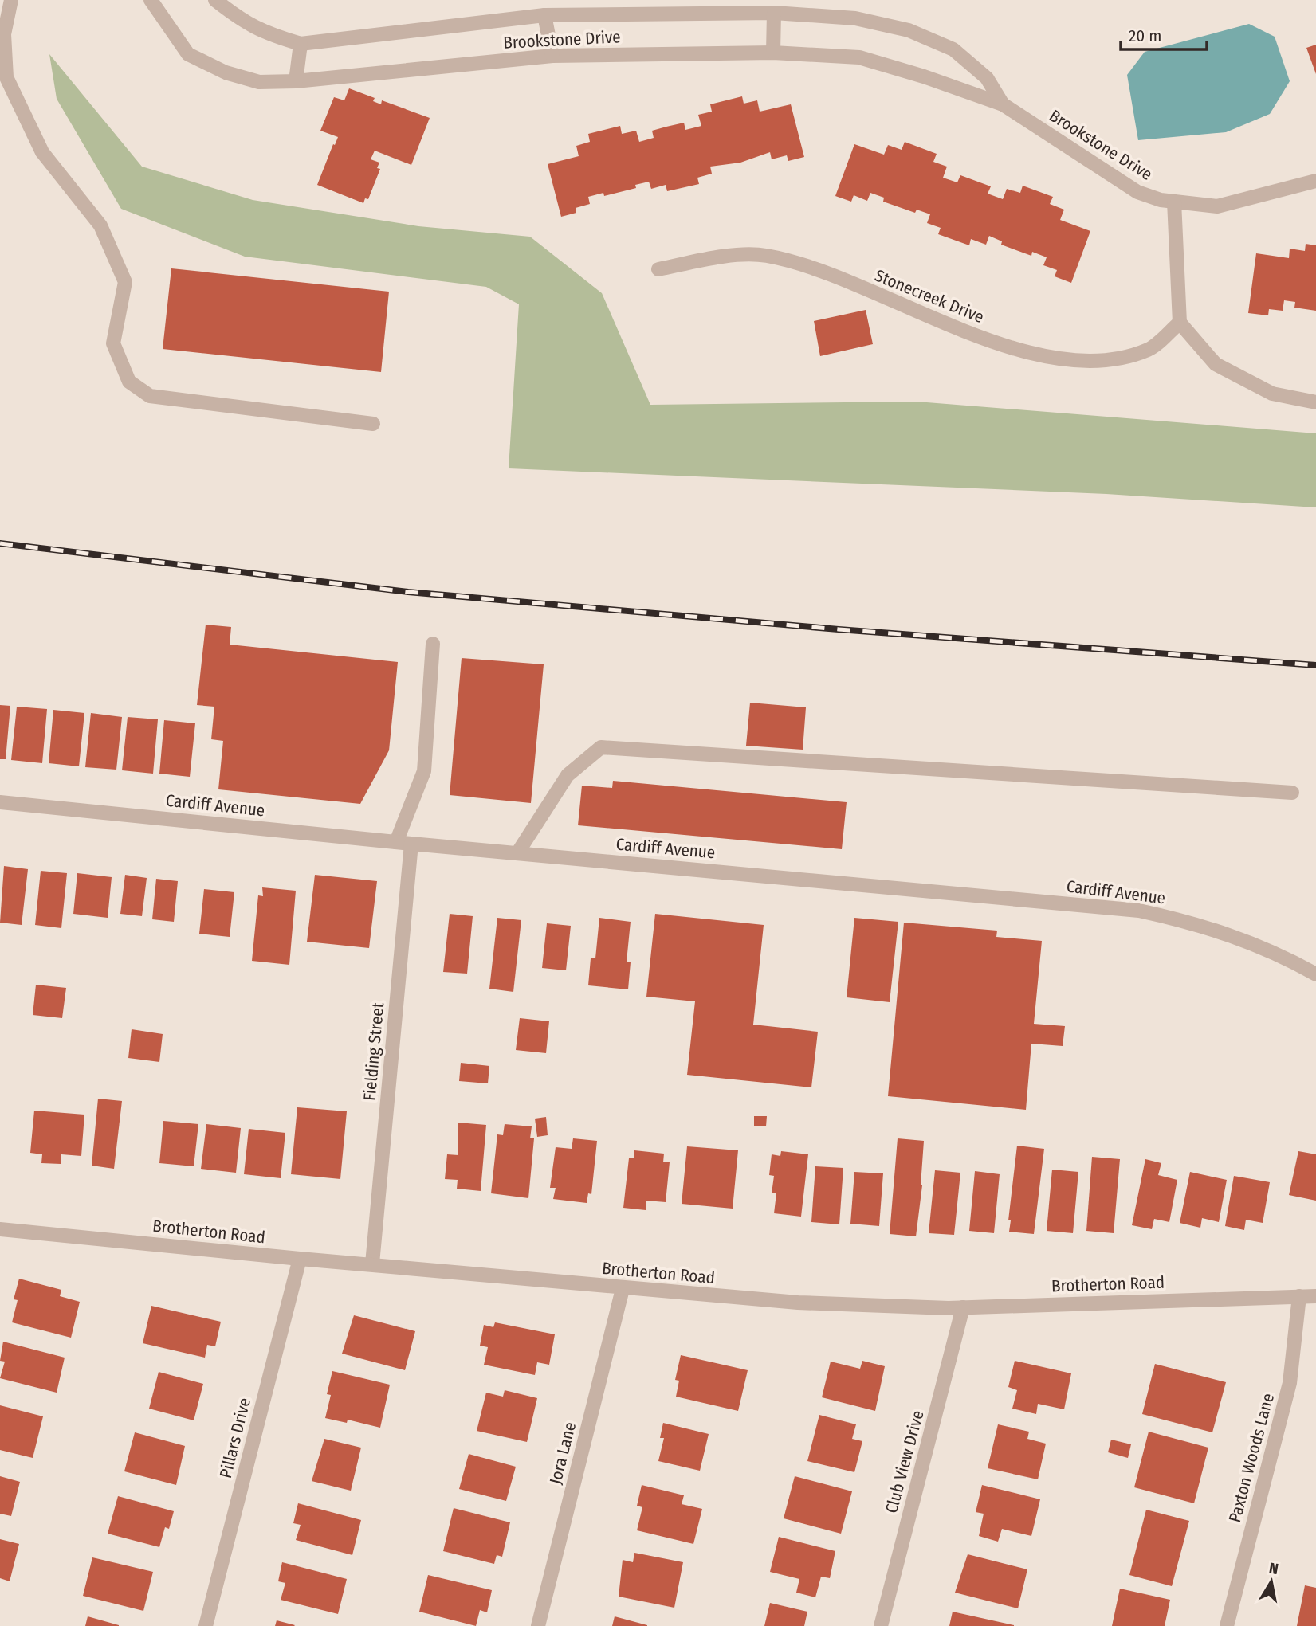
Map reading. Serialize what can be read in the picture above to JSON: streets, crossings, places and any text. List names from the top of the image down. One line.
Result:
{"streets":{"street":["Brookstone Drive","Stonecreek Drive","Cardiff Avenue","Fielding Street","Brotherton Road","Pillars Drive","Jora Lane","Paxton Woods Lane","Club View Drive"]},"crossings":[["Cardiff Avenue","Fielding Street"],["Fielding Street","Brotherton Road"],["Brotherton Road","Pillars Drive"],["Brotherton Road","Jora Lane"],["Brotherton Road","Paxton Woods Lane"],["Brotherton Road","Club View Drive"]],"scale_bar":"20 m","north":"top"}
